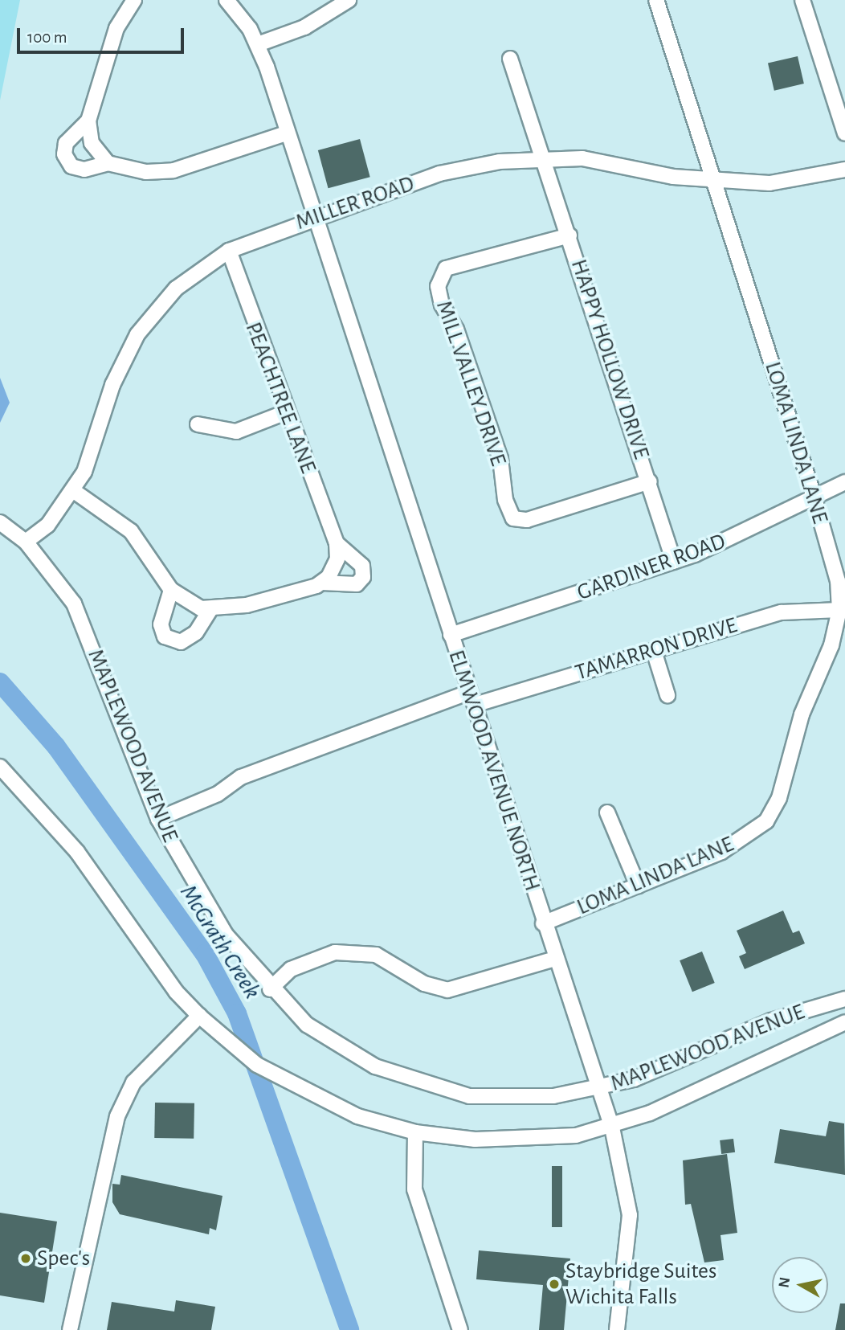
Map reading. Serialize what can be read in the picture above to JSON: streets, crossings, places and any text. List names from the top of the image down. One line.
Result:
{"streets":{"street":["MILLER ROAD","HAPPY HOLLOW DRIVE","MILL VALLEY DRIVE","PEACHTREE LANE","LOMA LINDA LANE","GARDINER ROAD","TAMARRON DRIVE","MAPLEWOOD AVENUE","ELMWOOD AVENUE NORTH"]},"crossings":[["MILLER ROAD","HAPPY HOLLOW DRIVE"],["MILLER ROAD","PEACHTREE LANE"],["MILLER ROAD","LOMA LINDA LANE"],["MILLER ROAD","MAPLEWOOD AVENUE"],["MILLER ROAD","ELMWOOD AVENUE NORTH"],["HAPPY HOLLOW DRIVE","MILL VALLEY DRIVE"],["HAPPY HOLLOW DRIVE","GARDINER ROAD"],["LOMA LINDA LANE","GARDINER ROAD"],["LOMA LINDA LANE","TAMARRON DRIVE"],["LOMA LINDA LANE","ELMWOOD AVENUE NORTH"],["GARDINER ROAD","ELMWOOD AVENUE NORTH"],["TAMARRON DRIVE","MAPLEWOOD AVENUE"],["TAMARRON DRIVE","ELMWOOD AVENUE NORTH"],["MAPLEWOOD AVENUE","ELMWOOD AVENUE NORTH"]],"water":["McGrath Creek"],"places":["Spec's","Staybridge Suites Wichita Falls"],"scale_bar":"100 m","north":"left"}
